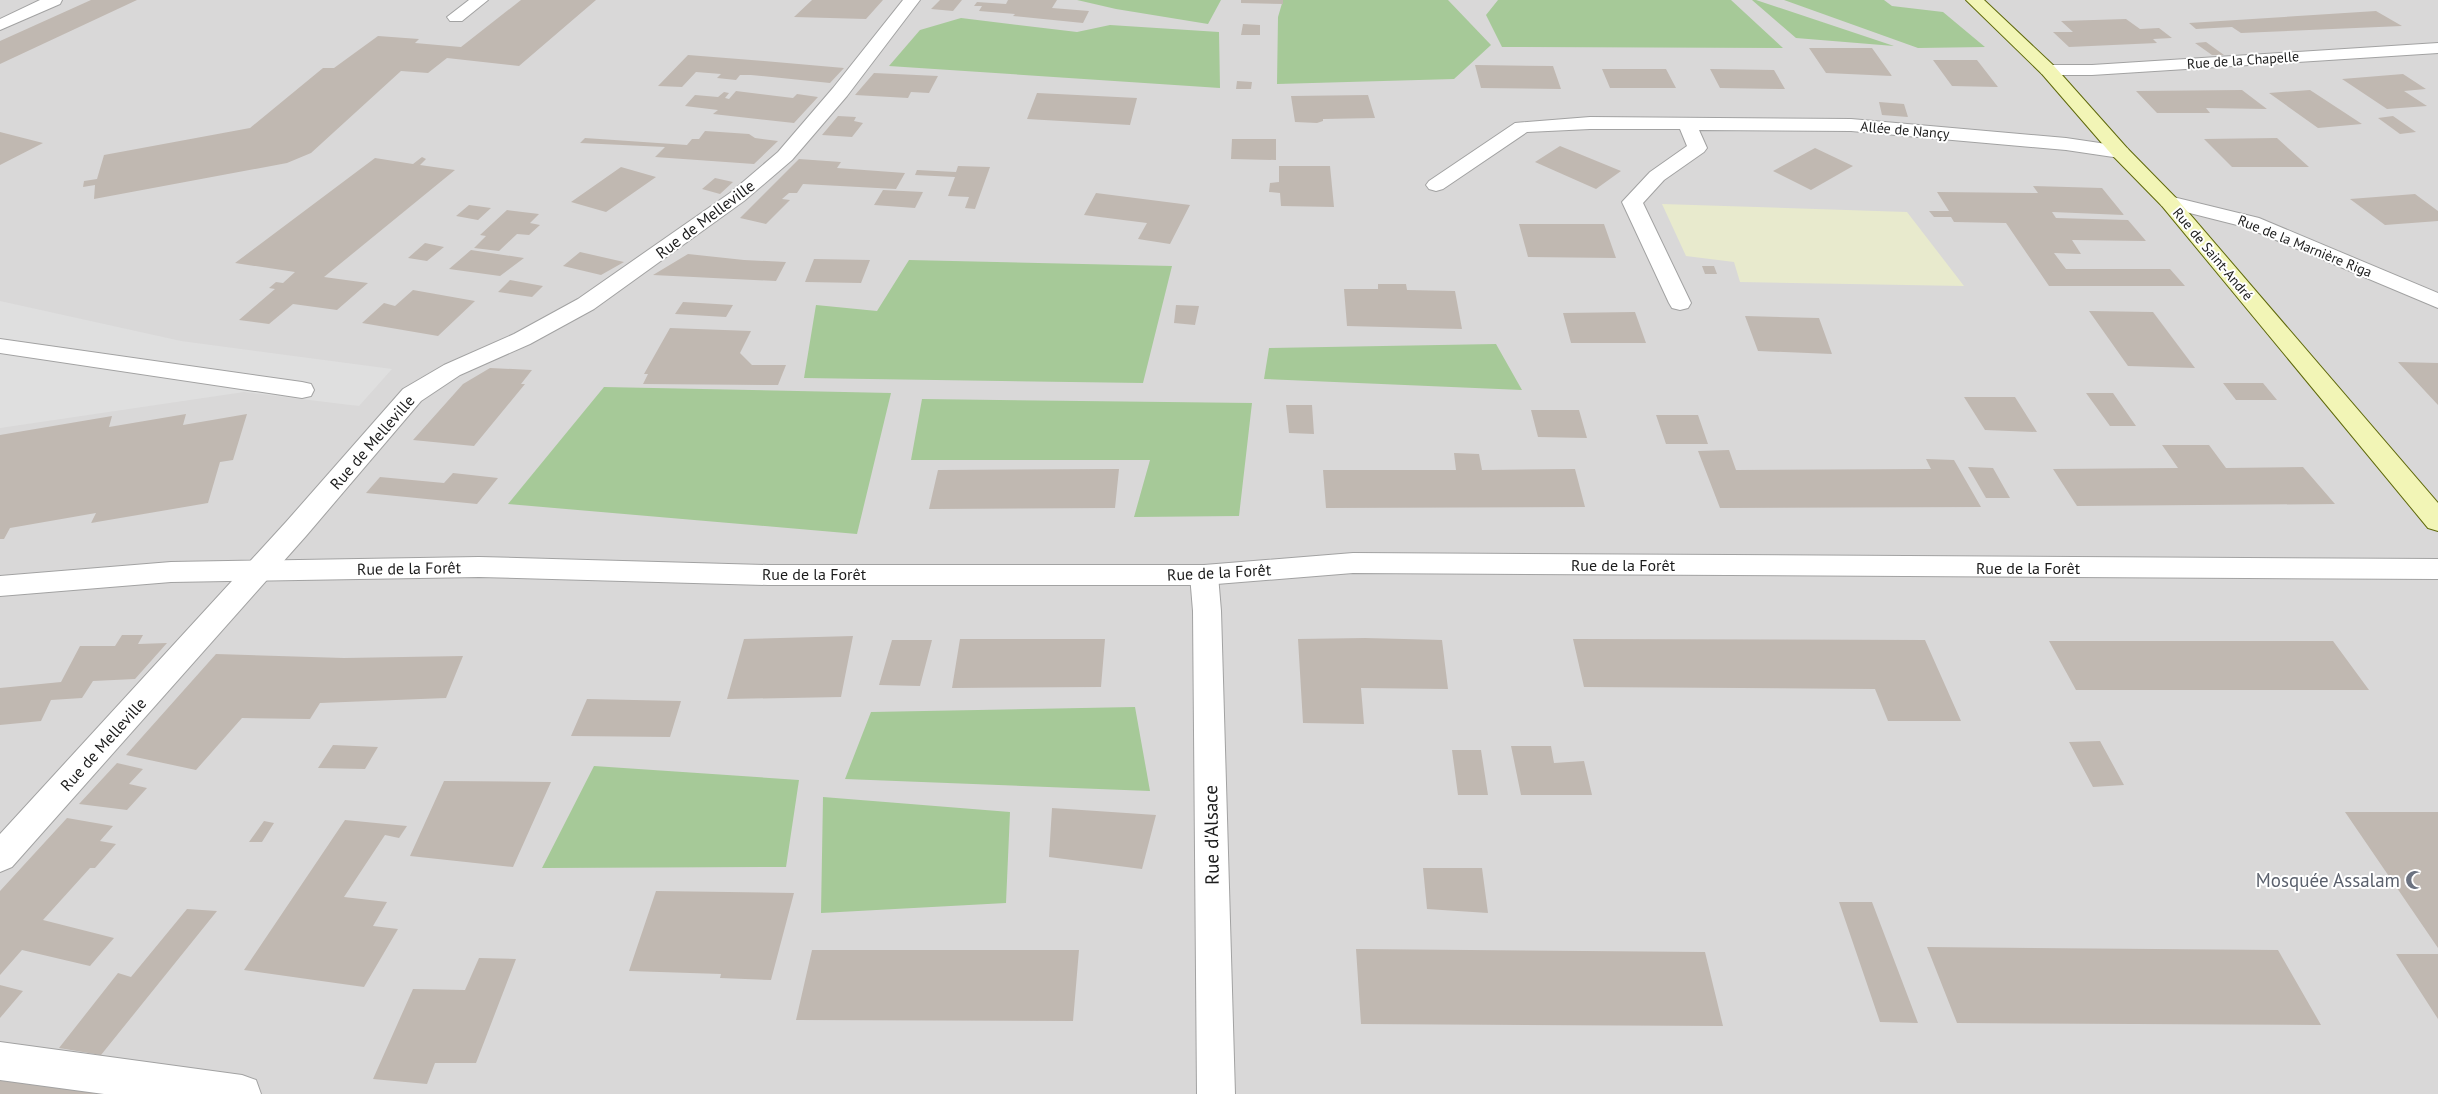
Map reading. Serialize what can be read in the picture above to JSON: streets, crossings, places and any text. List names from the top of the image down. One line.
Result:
{"streets":{"main road":["Rue de Saint-André"],"street":["Rue de la Chapelle","Allée de Nançy","Rue de Melleville","Rue de la Marnière Riga","Rue de la Forêt","Rue d'Alsace"]},"crossings":[["Rue de la Chapelle","Rue de Saint-André"],["Allée de Nançy","Rue de Saint-André"],["Rue de Melleville","Rue de la Forêt"],["Rue de la Marnière Riga","Rue de Saint-André"],["Rue de la Forêt","Rue d'Alsace"]],"places":{"mosque":["Mosquée Assalam"]}}
